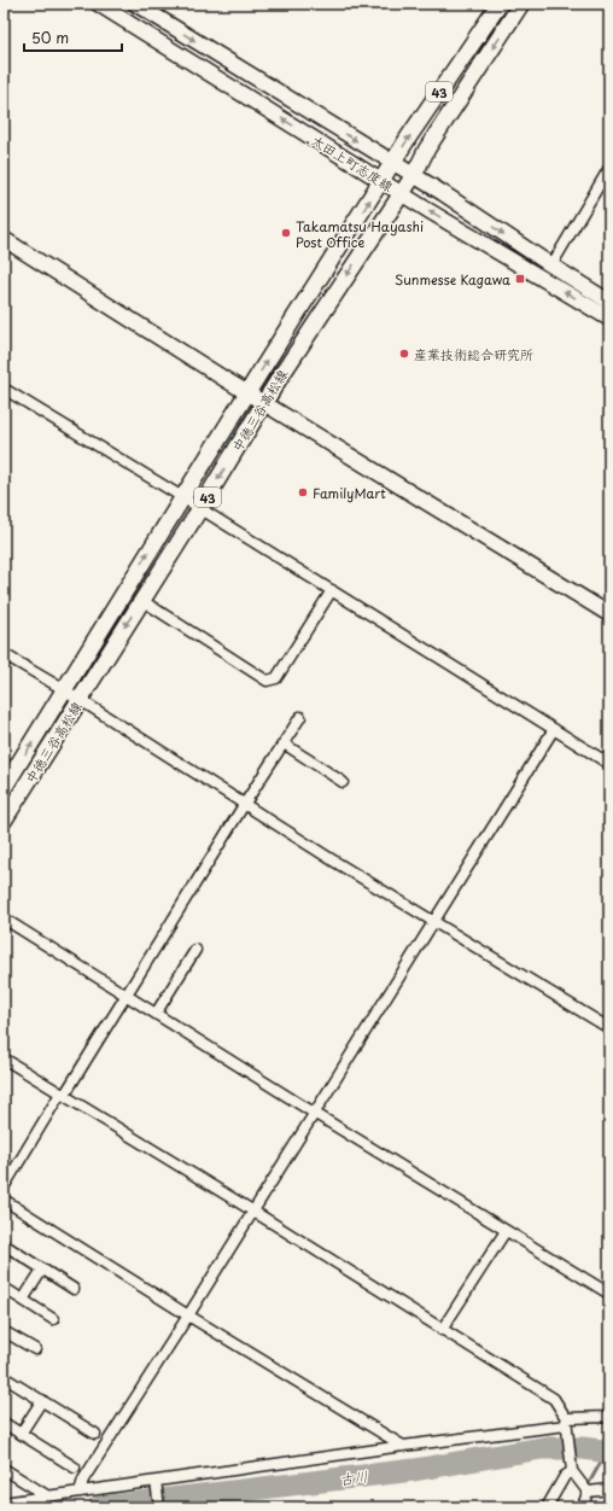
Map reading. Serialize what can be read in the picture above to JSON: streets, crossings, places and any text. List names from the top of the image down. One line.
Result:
{"streets":{"main road":["43","太田上町志度線","中徳三谷高松線"]},"crossings":[["太田上町志度線","中徳三谷高松線"]],"water":["古川"],"places":{"other":["Takamatsu Hayashi Post Office","産業技術総合研究所","FamilyMart"],"transit":["Sunmesse Kagawa"]},"scale_bar":"50 m"}
